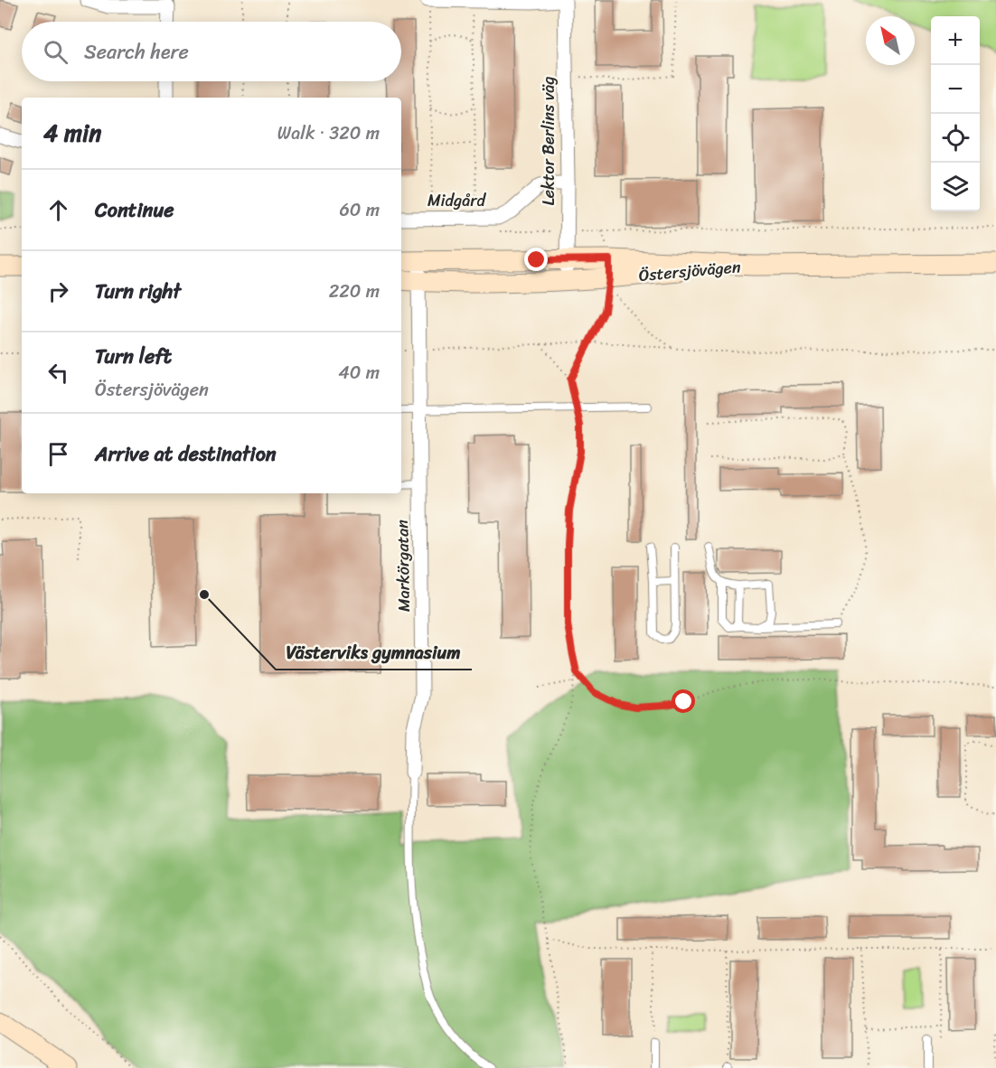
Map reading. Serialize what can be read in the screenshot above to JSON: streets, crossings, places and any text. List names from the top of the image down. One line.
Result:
{"streets":{"main road":["Östersjövägen"],"street":["Lektor Berlins väg","Midgård","Markörgatan"]},"crossings":[["Lektor Berlins väg","Midgård"],["Lektor Berlins väg","Östersjövägen"],["Östersjövägen","Markörgatan"]],"places":["Västerviks gymnasium"],"north":"top left","page":{"map_buttons":["+","−"],"search":"Search here","heading":["4 min","Walk · 320 m"],"list":[["Continue","60 m"],["Turn right","220 m"],["Turn left","Östersjövägen","40 m"],"Arrive at destination"]}}
